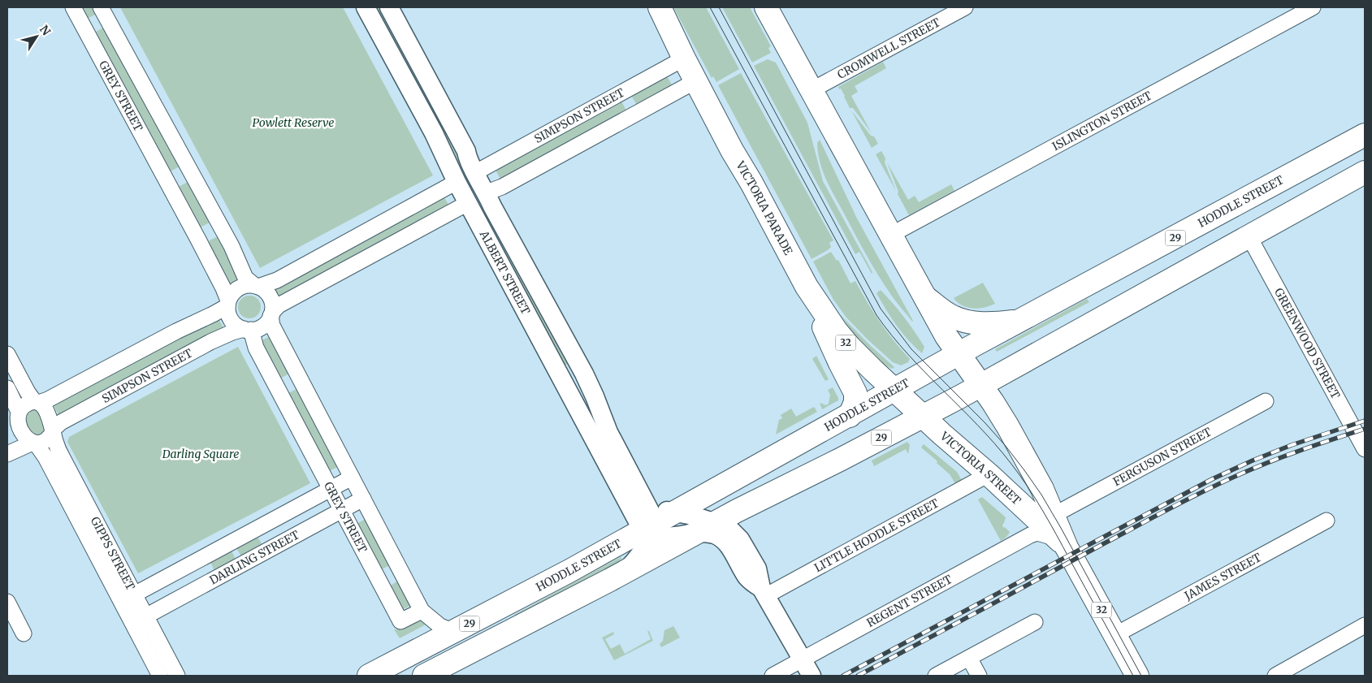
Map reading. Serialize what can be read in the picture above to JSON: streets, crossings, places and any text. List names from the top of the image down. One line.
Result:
{"streets":{"main road":["HODDLE STREET","VICTORIA PARADE","29","32","VICTORIA STREET"],"street":["CROMWELL STREET","GREY STREET","SIMPSON STREET","ISLINGTON STREET","ALBERT STREET","GREENWOOD STREET","FERGUSON STREET","LITTLE HODDLE STREET","GIPPS STREET","DARLING STREET","JAMES STREET","REGENT STREET"]},"crossings":[["CROMWELL STREET","32"],["GREY STREET","SIMPSON STREET"],["GREY STREET","DARLING STREET"],["SIMPSON STREET","VICTORIA PARADE"],["SIMPSON STREET","ALBERT STREET"],["SIMPSON STREET","GIPPS STREET"],["ISLINGTON STREET","32"],["HODDLE STREET","VICTORIA PARADE"],["HODDLE STREET","ALBERT STREET"],["HODDLE STREET","32"],["HODDLE STREET","VICTORIA STREET"],["VICTORIA PARADE","VICTORIA STREET"],["29","ALBERT STREET"],["29","GREENWOOD STREET"],["29","VICTORIA STREET"],["ALBERT STREET","LITTLE HODDLE STREET"],["32","FERGUSON STREET"],["32","VICTORIA STREET"],["32","JAMES STREET"],["32","REGENT STREET"],["VICTORIA STREET","LITTLE HODDLE STREET"],["VICTORIA STREET","REGENT STREET"],["GIPPS STREET","DARLING STREET"]],"parks":["Powlett Reserve","Darling Square"],"north":"top right"}
